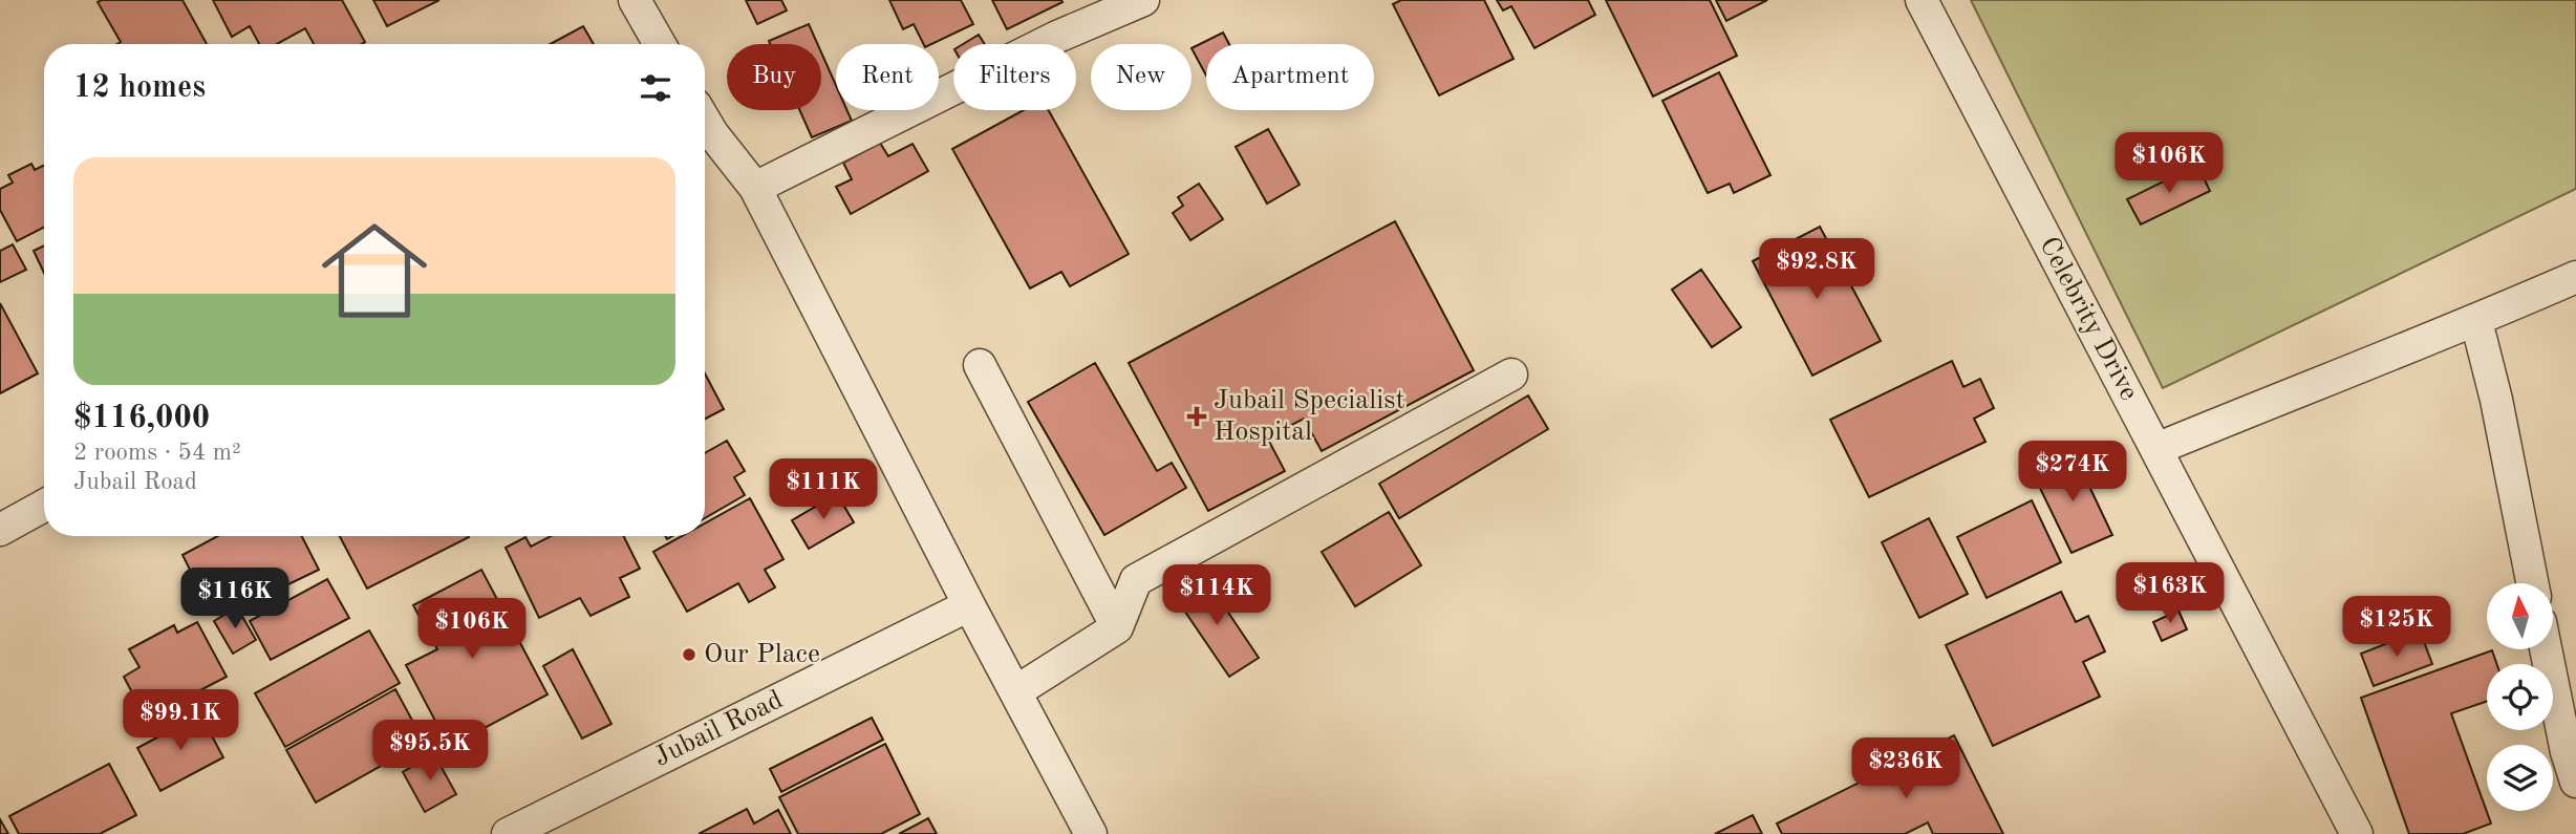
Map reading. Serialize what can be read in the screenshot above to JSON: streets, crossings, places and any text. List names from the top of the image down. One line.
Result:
{"streets":{"street":["Celebrity Drive","Jubail Road"]},"places":{"health":["Jubail Specialist Hospital"],"other":["Our Place"]},"north":"top","page":{"chip":["Buy","Rent","Filters","New","Apartment"],"heading":"12 homes","price":["$106K","$92.8K","$274K","$111K","$163K","$114K","$116K","$125K","$106K","$99.1K","$95.5K","$236K"],"list":[{"name":"$116,000","note":"2 rooms · 54 m² · Jubail Road"}]}}
